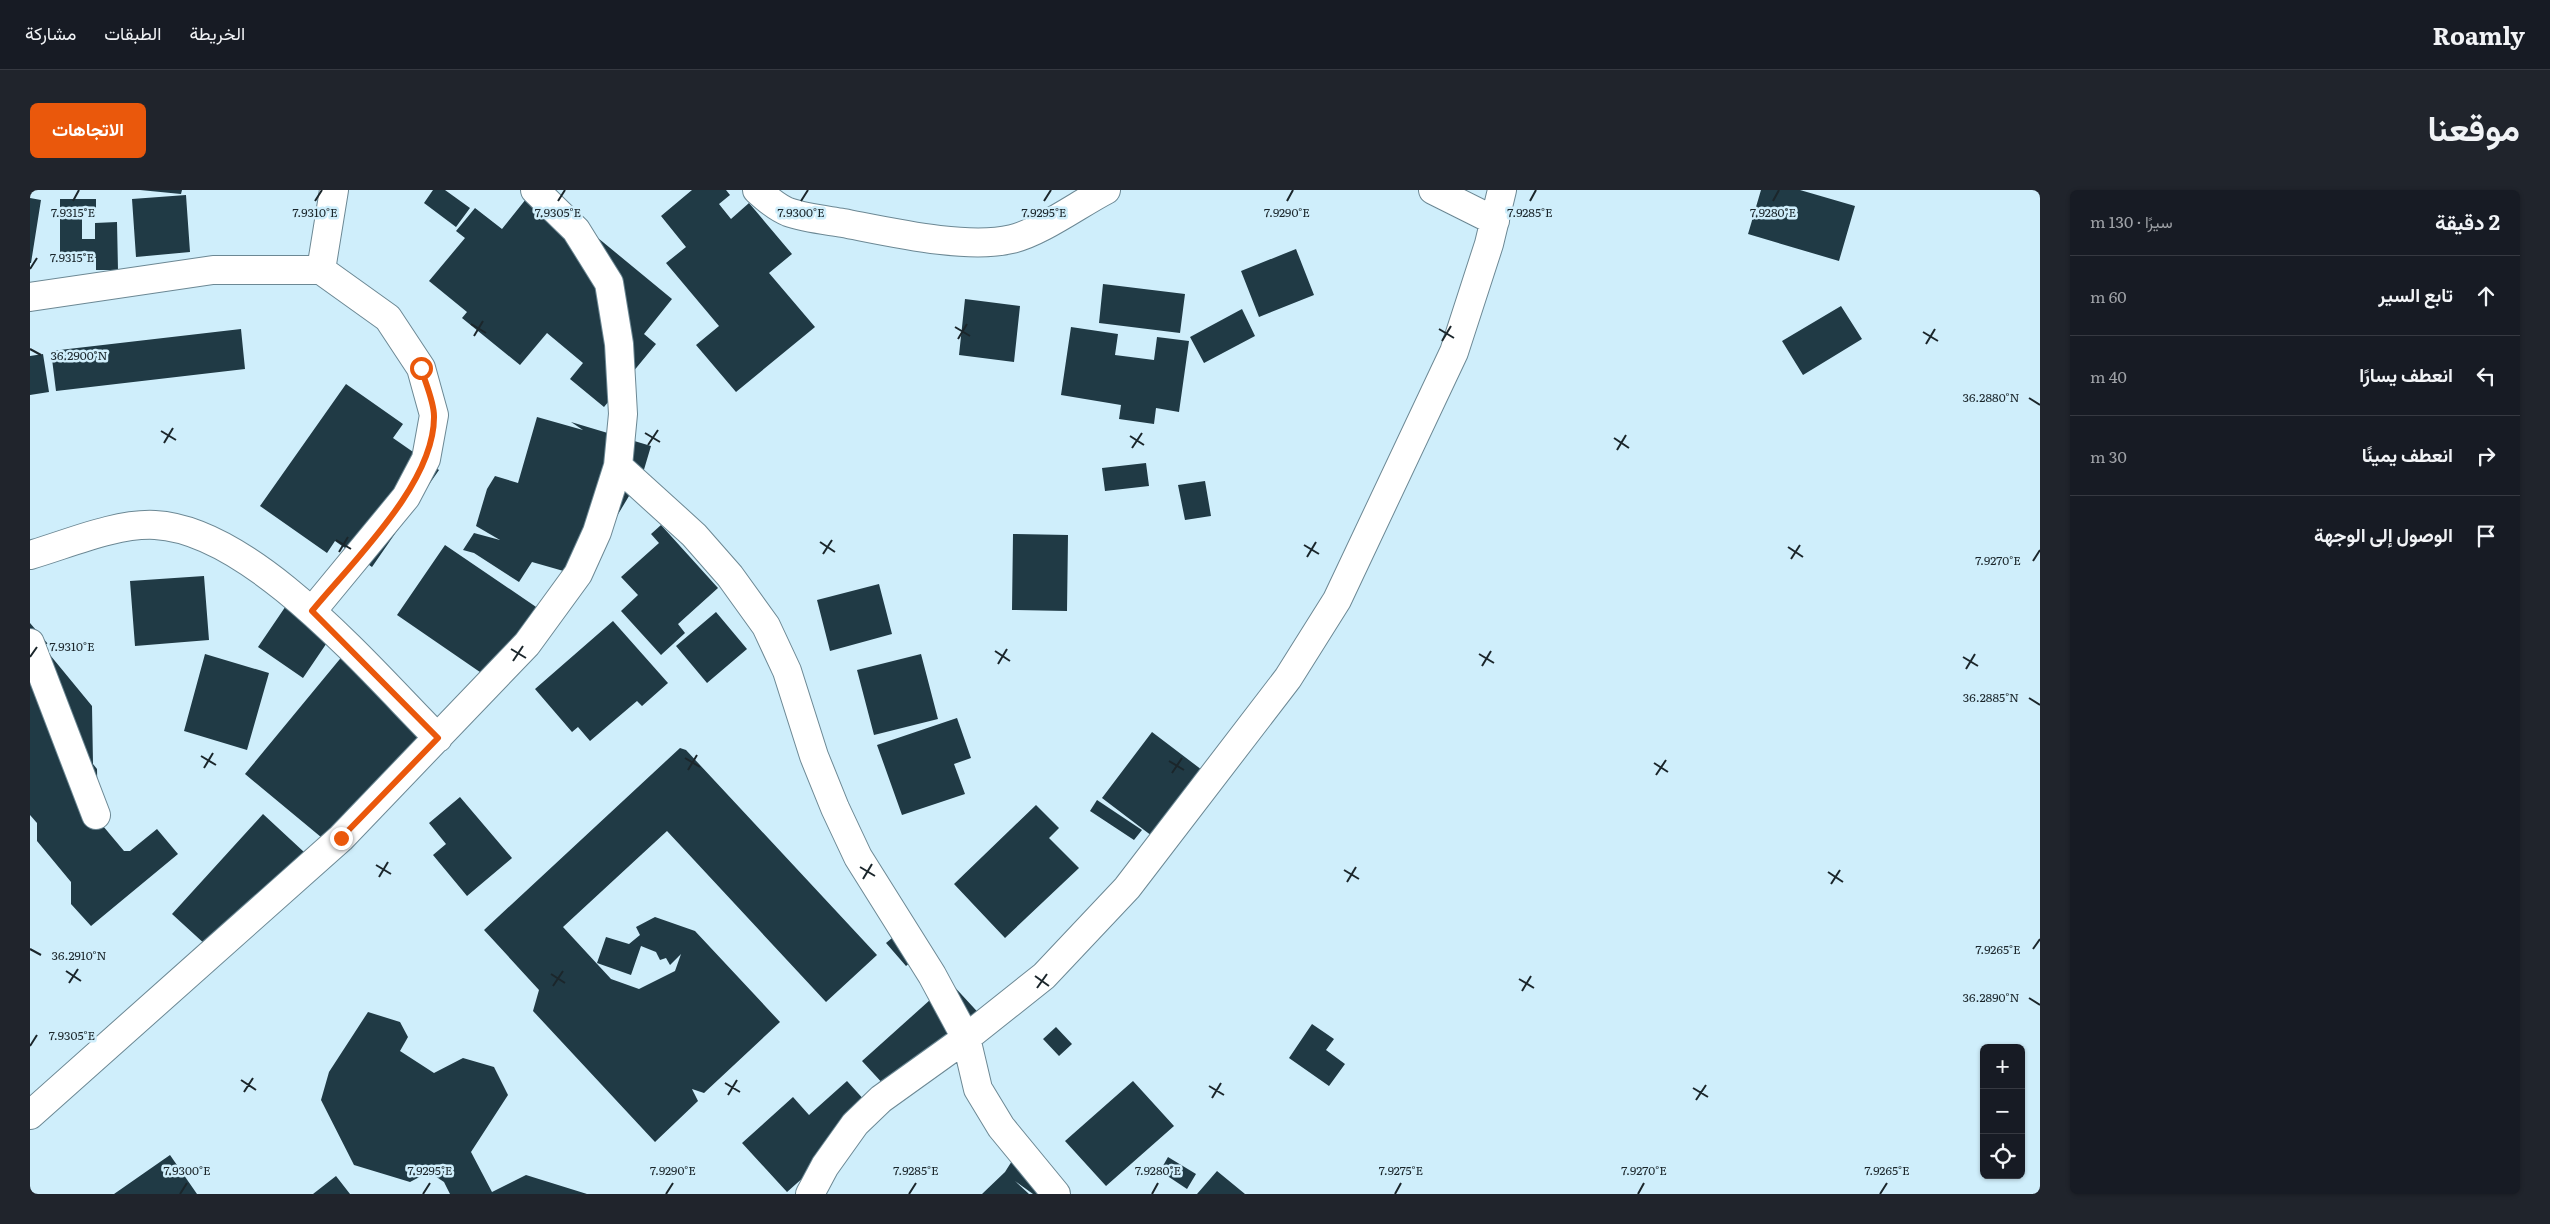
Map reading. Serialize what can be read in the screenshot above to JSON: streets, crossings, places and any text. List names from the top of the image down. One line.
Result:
{"page":{"header":"Roamly","nav":["الخريطة","الطبقات","مشاركة"],"title":"موقعنا","buttons":"الاتجاهات","heading":["2 دقيقة","سيرًا · 130 m"],"list":[["تابع السير","60 m"],["انعطف يسارًا","40 m"],["انعطف يمينًا","30 m"],"الوصول إلى الوجهة"],"map_buttons":["+","−"]},"coordinates":["7.9315°E","7.9310°E","7.9305°E","7.9300°E","7.9295°E","7.9290°E","7.9285°E","7.9280°E","36.2900°N","36.2880°N","7.9270°E","36.2885°N","7.9265°E","36.2910°N","36.2890°N","7.9275°E"]}
